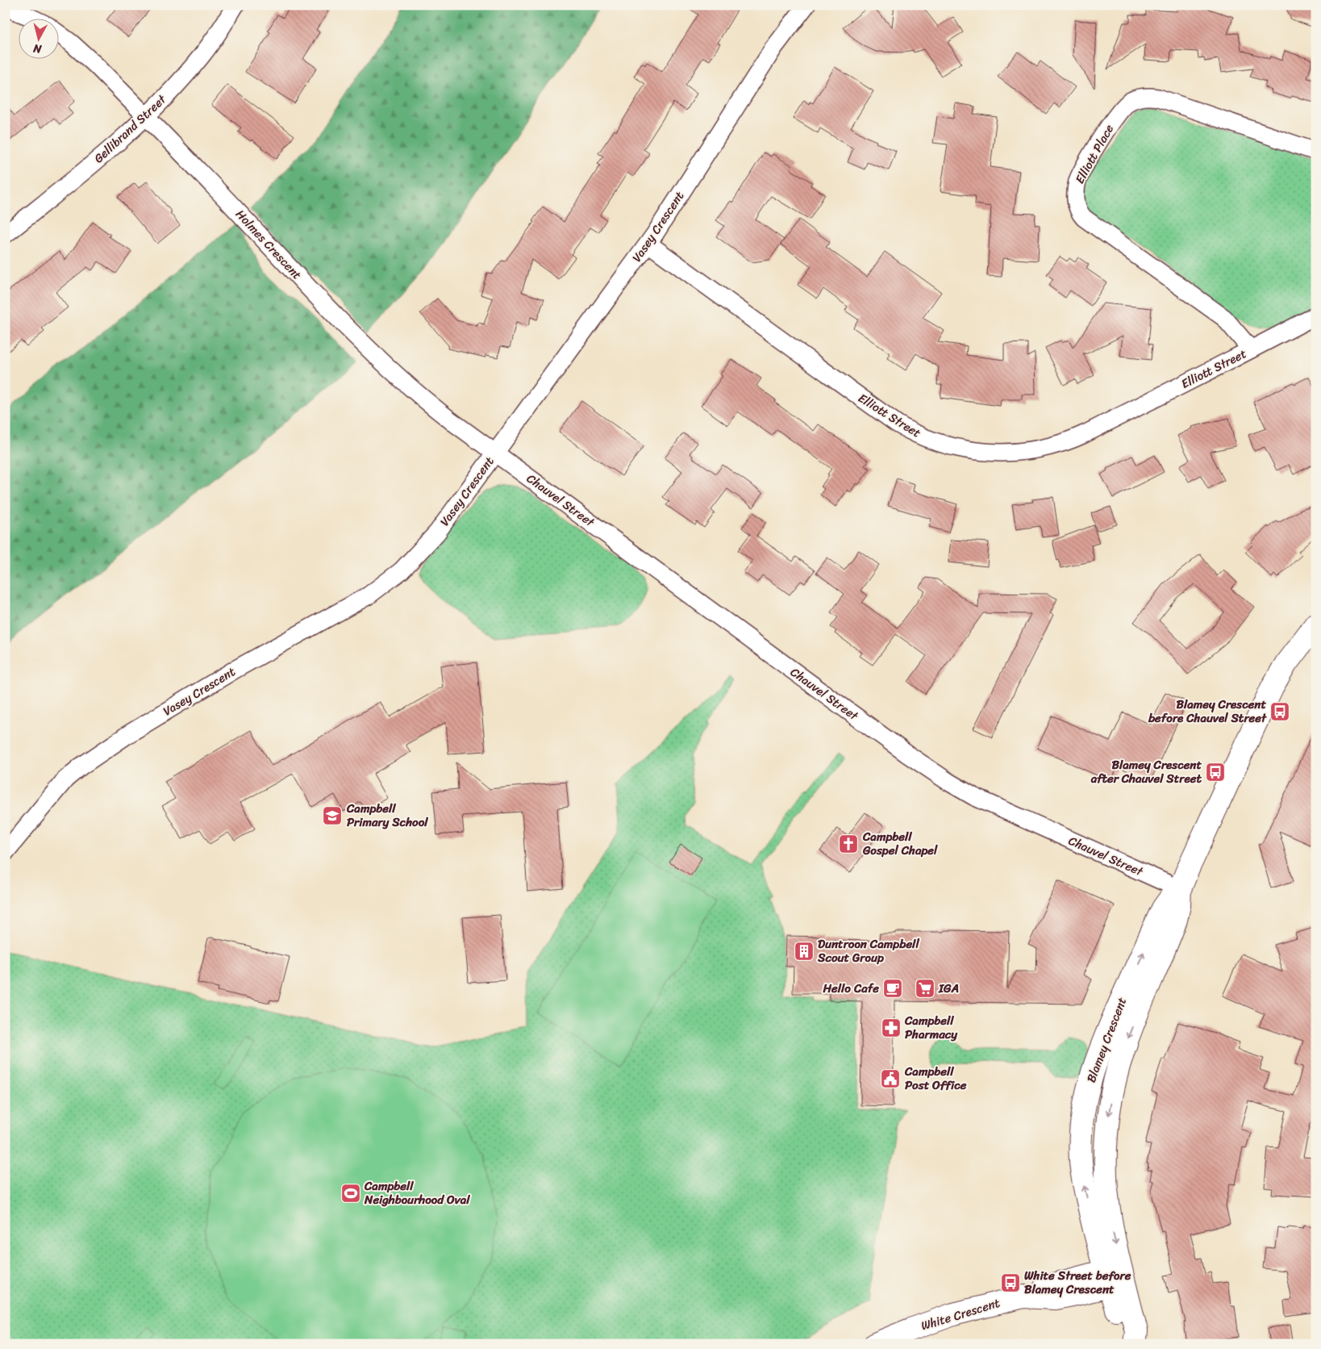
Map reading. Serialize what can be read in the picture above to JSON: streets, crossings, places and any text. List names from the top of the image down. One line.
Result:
{"streets":{"street":["Gellibrand Street","Elliott Place","Vasey Crescent","Holmes Crescent","Elliott Street","Chauvel Street","Blamey Crescent","White Crescent"]},"crossings":[["Gellibrand Street","Holmes Crescent"],["Elliott Place","Elliott Street"],["Vasey Crescent","Holmes Crescent"],["Vasey Crescent","Elliott Street"],["Vasey Crescent","Chauvel Street"],["Holmes Crescent","Chauvel Street"],["Chauvel Street","Blamey Crescent"],["Blamey Crescent","White Crescent"]],"places":{"bus stop":["Blamey Crescent before Chauvel Street","Blamey Crescent after Chauvel Street","White Street before Blamey Crescent"],"school or university":["Campbell Primary School"],"church":["Campbell Gospel Chapel"],"building":["Duntroon Campbell Scout Group"],"cafe":["Hello Cafe"],"supermarket":["IGA"],"pharmacy":["Campbell Pharmacy"],"public building":["Campbell Post Office"],"sports":["Campbell Neighbourhood Oval"]},"north":"bottom"}
